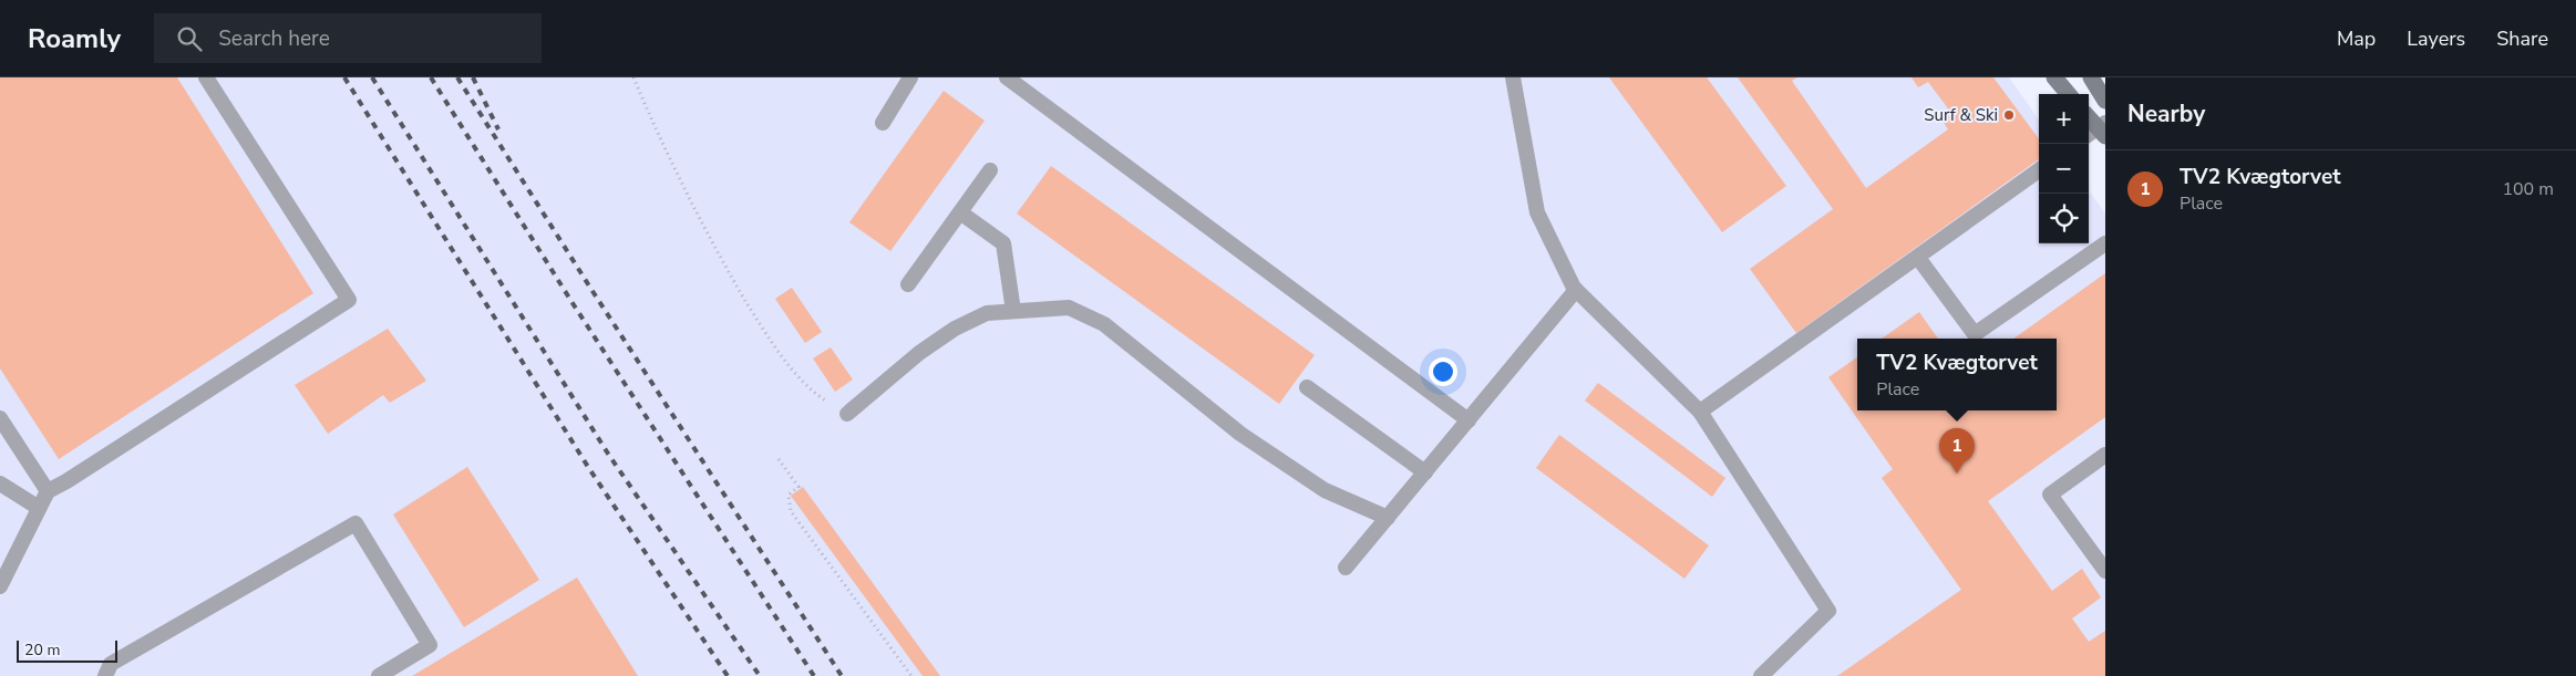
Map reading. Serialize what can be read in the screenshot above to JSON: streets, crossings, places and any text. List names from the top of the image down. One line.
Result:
{"places":["Surf & Ski"],"scale_bar":"20 m","page":{"header":"Roamly","search":"Search here","nav":["Map","Layers","Share"],"heading":"Nearby","map_buttons":["+","−"],"list":[{"mark":"1","name":"TV2 Kvægtorvet","note":"Place","value":"100 m"}],"popup":["TV2 Kvægtorvet","Place"],"pins":"1","scale":"20 m"}}
